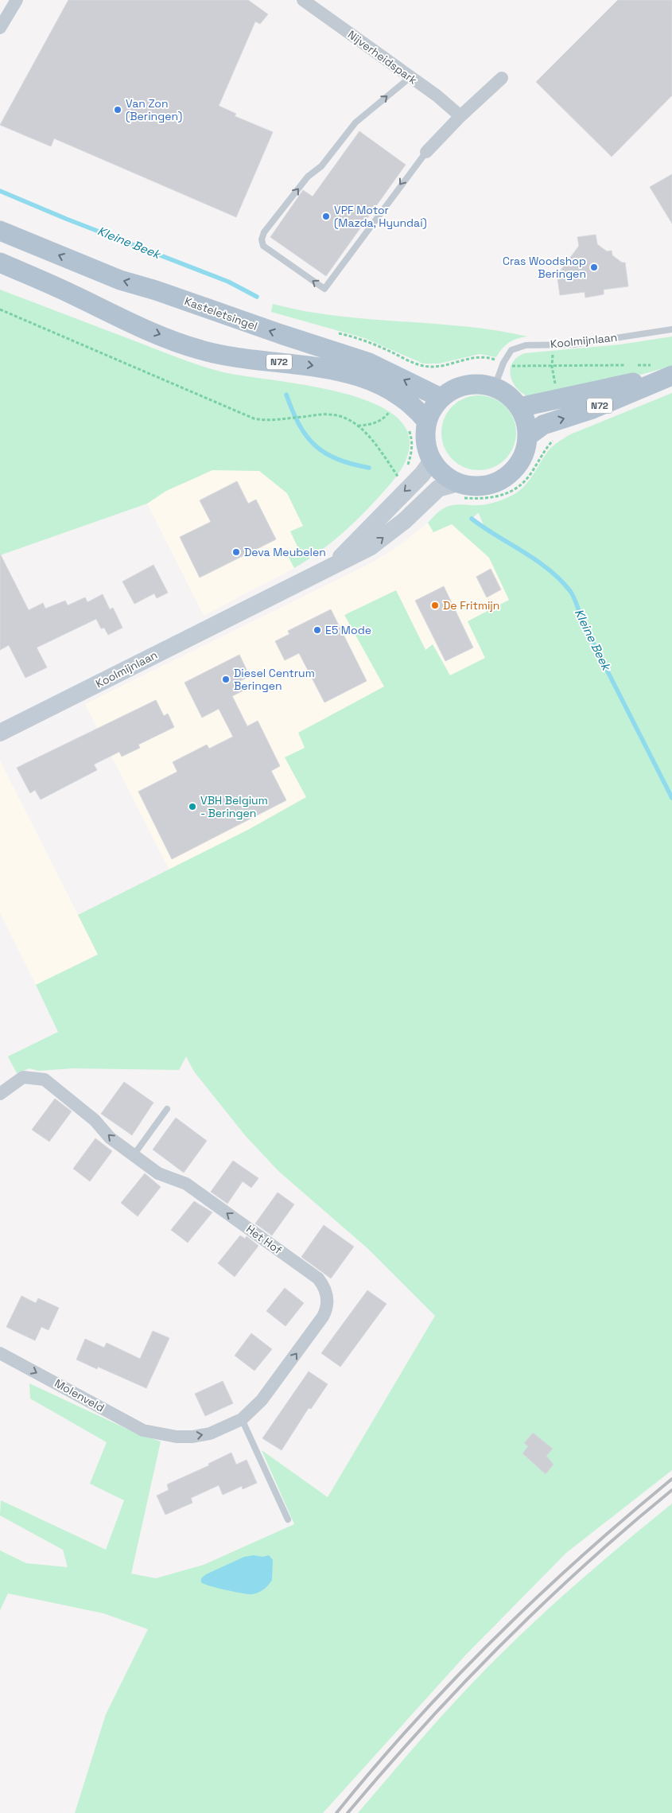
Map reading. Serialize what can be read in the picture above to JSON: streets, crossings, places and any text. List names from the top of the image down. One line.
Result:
{"streets":{"main road":["Kasteletsingel","N72"],"street":["Nijverheidspark","Koolmijnlaan","Het Hof","Molenveld"]},"crossings":[["Kasteletsingel","Koolmijnlaan"],["Kasteletsingel","N72"],["Koolmijnlaan","N72"],["Het Hof","Molenveld"]],"one_way":["Molenveld"],"water":["Kleine Beek"],"places":["Van Zon (Beringen)","VPF Motor (Mazda, Hyundai)","Cras Woodshop Beringen","Deva Meubelen","De Fritmijn","E5 Mode","Diesel Centrum Beringen","VBH Belgium - Beringen"]}
